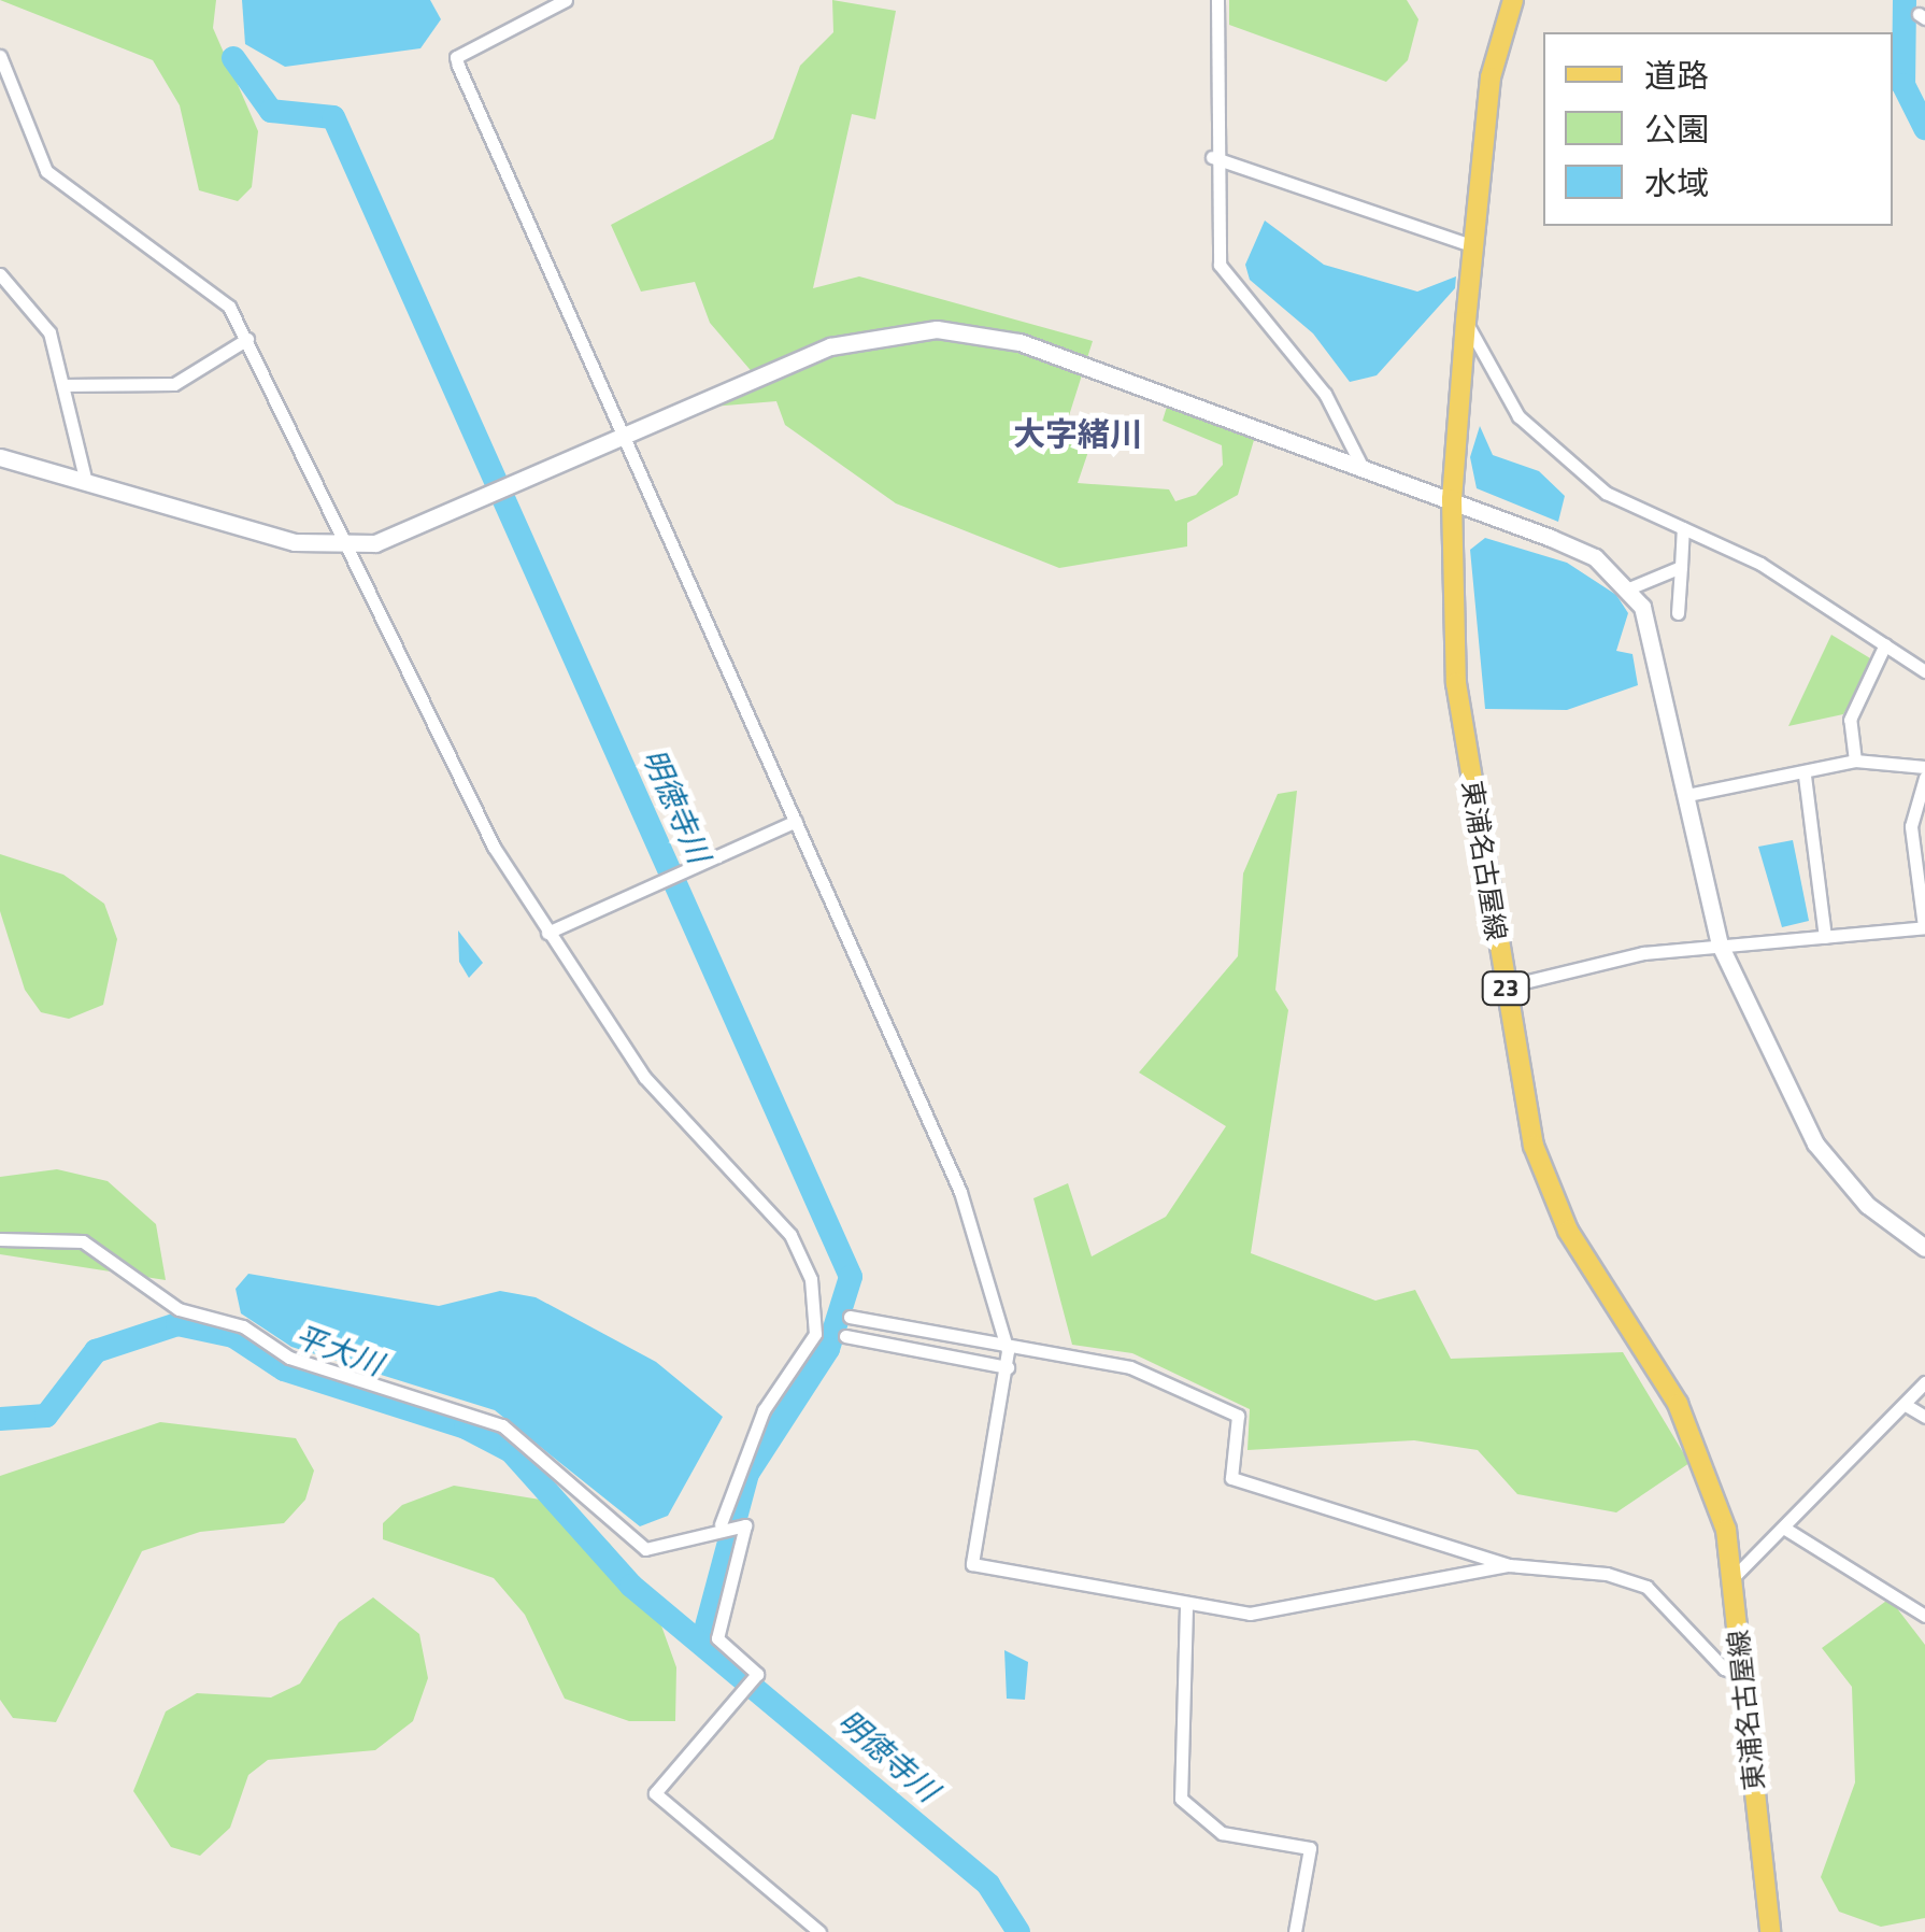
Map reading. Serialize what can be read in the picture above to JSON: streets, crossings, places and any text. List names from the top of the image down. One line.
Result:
{"streets":{"main road":["東浦名古屋線","23"]},"districts":["大字緒川"],"water":["明徳寺川","平大川"],"legend":["道路","公園","水域"]}
